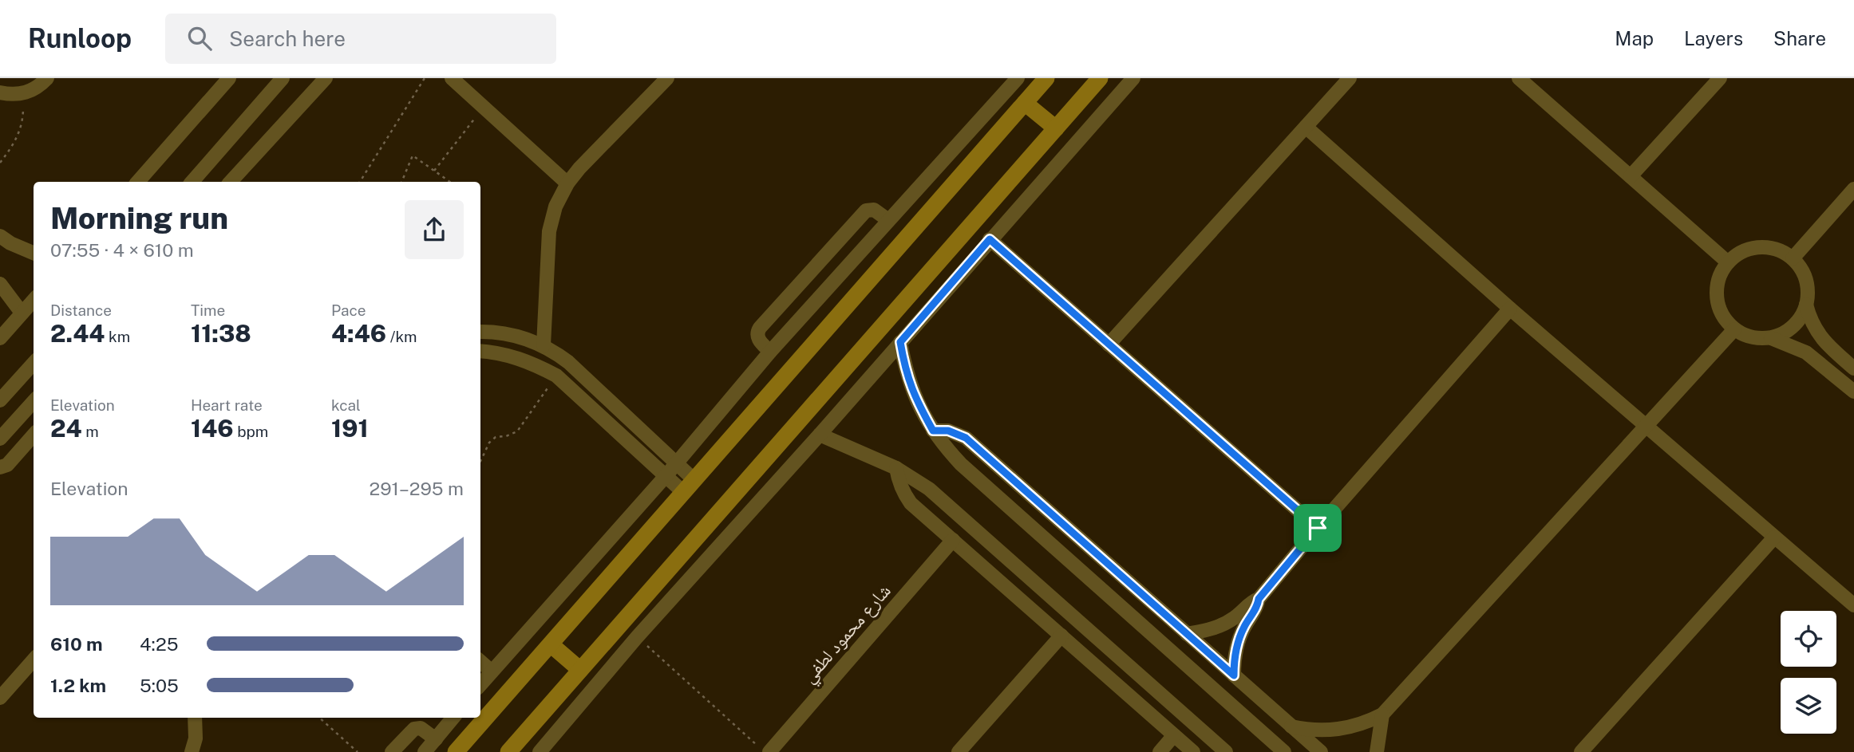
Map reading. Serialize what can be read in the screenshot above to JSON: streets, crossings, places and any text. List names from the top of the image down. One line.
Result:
{"streets":{"street":["شارع محمود لطفي"]},"page":{"header":"Runloop","search":"Search here","nav":["Map","Layers","Share"],"heading":["Morning run","07:55 · 4 × 610 m"],"stats":[["Distance","2.44 km"],["Time","11:38"],["Pace","4:46 /km"],["Elevation","24 m"],["Heart rate","146 bpm"],["kcal","191"]],"chart":["Elevation","291–295 m"],"list":[{"name":"610 m","note":"4:25"},{"name":"1.2 km","note":"5:05"}]}}
